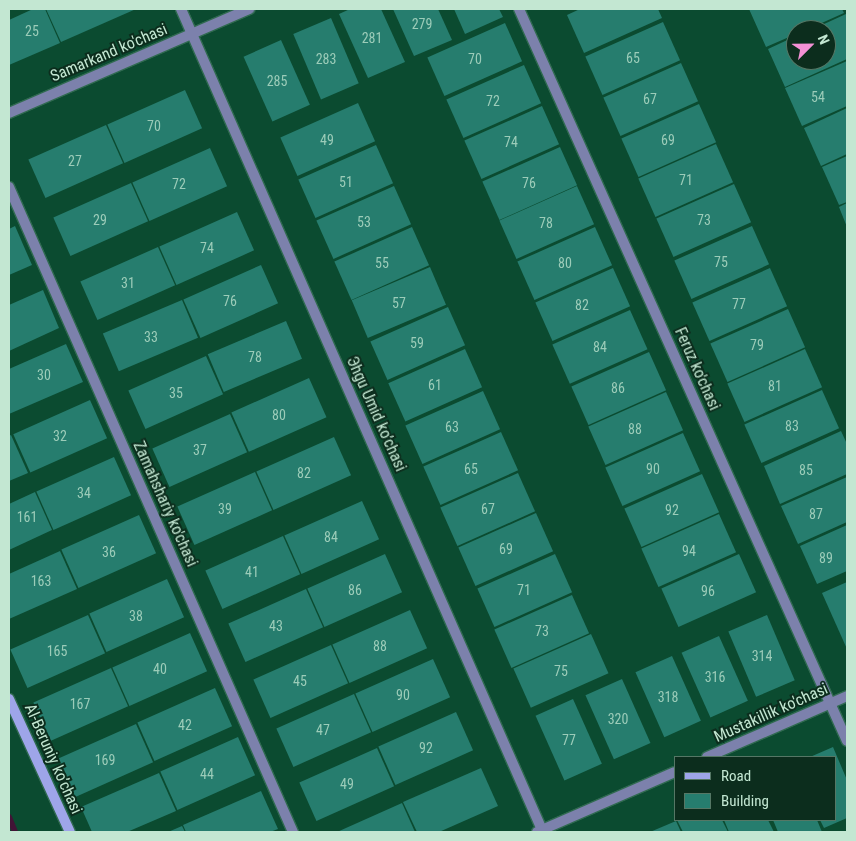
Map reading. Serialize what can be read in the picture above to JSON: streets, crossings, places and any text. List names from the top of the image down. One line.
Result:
{"streets":{"main road":["Al-Beruniy ko’chasi"],"street":["Samarkand ko'chasi","Feruz ko'chasi","Эhgu Umid ko’chasi","Zamahshariy ko'chasi","Mustakillik ko'chasi"]},"crossings":[["Samarkand ko'chasi","Эhgu Umid ko’chasi"],["Feruz ko'chasi","Mustakillik ko'chasi"]],"house_numbers":["279","25","281","65","283","70","285","54","67","72","70","49","69","74","27","71","51","76","72","29","73","53","78","74","75","55","80","31","76","57","77","82","33","59","79","84","78","30","61","81","86","35","80","83","63","88","32","37","65","90","85","82","34","39","67","92","87","161","84","69","94","36","89","41","163","86","71","96","38","43","73","88","165","314","40","75","316","45","90","318","167","320","42","47","77","92","169","44","49"],"legend":["Road","Building"],"north":"top right"}
